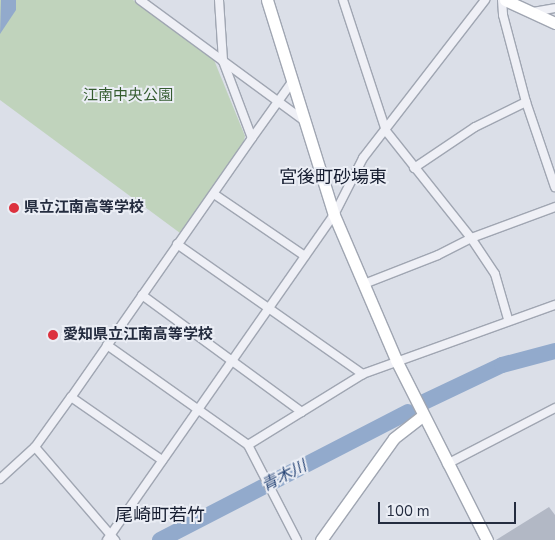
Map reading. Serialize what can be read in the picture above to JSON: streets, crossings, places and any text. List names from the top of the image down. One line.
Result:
{"districts":["宮後町砂場東","尾崎町若竹"],"water":["青木川"],"parks":["江南中央公園"],"places":["県立江南高等学校","愛知県立江南高等学校"],"scale_bar":"100 m"}
